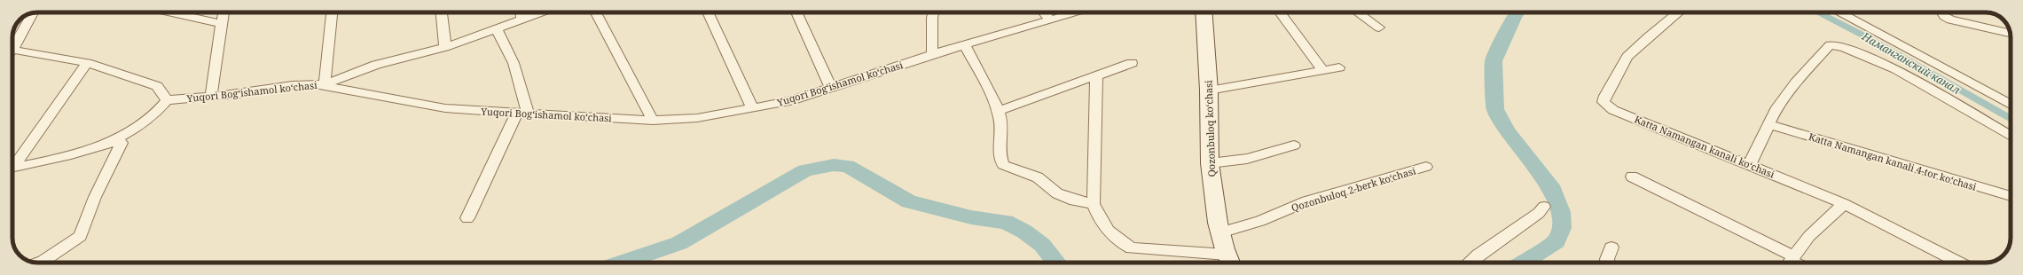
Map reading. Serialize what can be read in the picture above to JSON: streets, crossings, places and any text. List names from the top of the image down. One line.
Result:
{"streets":{"main road":["Qozonbuloq koʻchasi"],"street":["Yuqori Bogʻishamol koʻchasi","Katta Namangan kanali koʻchasi","Katta Namangan kanali 4-tor koʻchasi","Qozonbuloq 2-berk koʻchasi"]},"crossings":[["Qozonbuloq koʻchasi","Qozonbuloq 2-berk koʻchasi"]],"water":["Наманганский канал"]}
